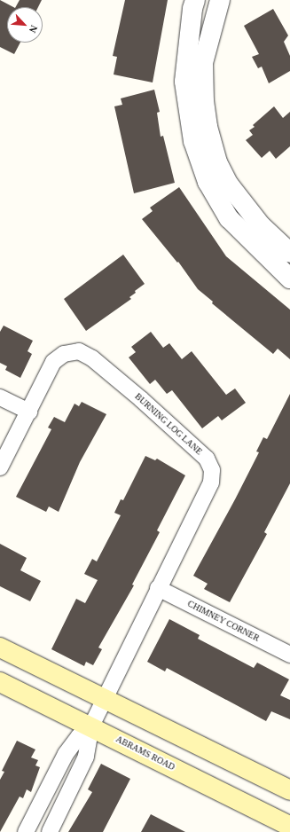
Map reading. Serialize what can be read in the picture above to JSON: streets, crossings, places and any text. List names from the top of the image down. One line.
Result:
{"streets":{"main road":["ABRAMS ROAD"],"street":["BURNING LOG LANE","CHIMNEY CORNER"]},"crossings":[["BURNING LOG LANE","CHIMNEY CORNER"],["BURNING LOG LANE","ABRAMS ROAD"]],"north":"bottom right"}
